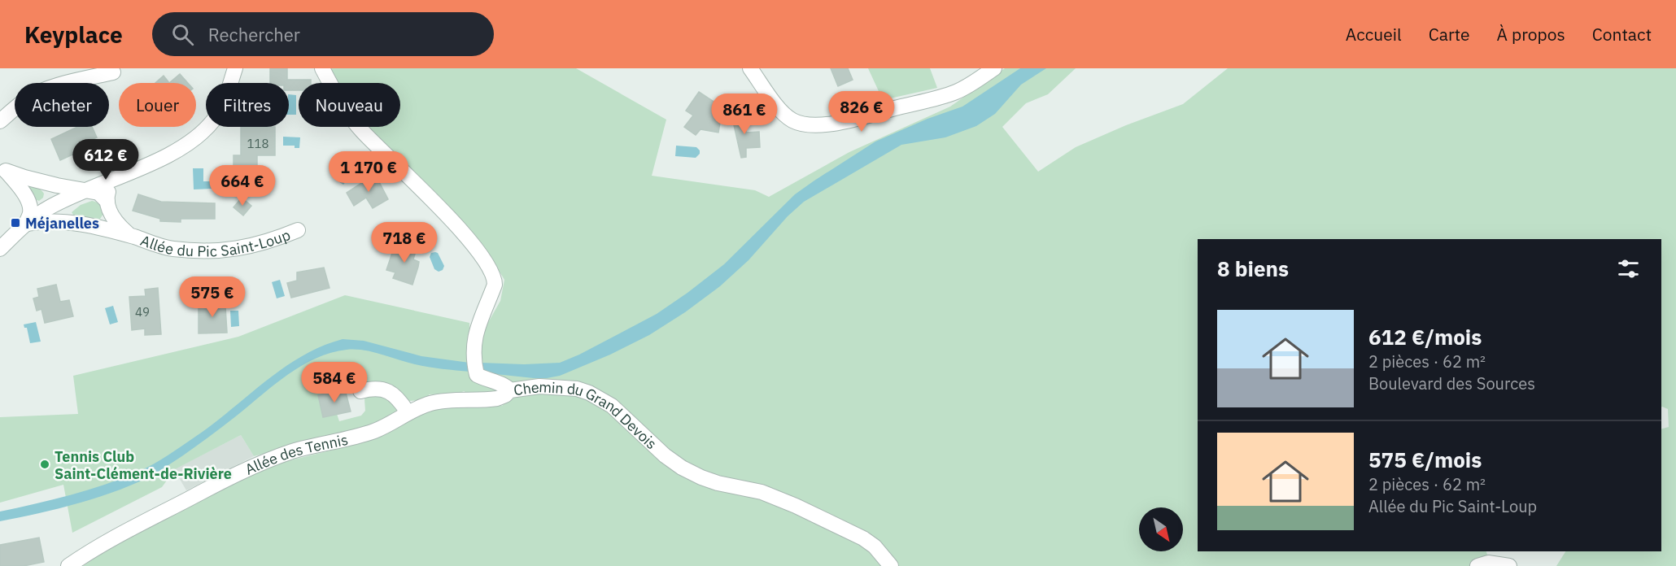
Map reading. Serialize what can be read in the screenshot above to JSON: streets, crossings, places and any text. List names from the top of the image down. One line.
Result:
{"streets":{"street":["Allée du Pic Saint-Loup","Chemin du Grand Devois","Allée des Tennis"]},"crossings":[["Chemin du Grand Devois","Allée des Tennis"]],"places":{"transit":["Méjanelles"],"other":["Tennis Club Saint-Clément-de-Rivière"]},"house_numbers":["118","49"],"north":"bottom right","page":{"header":"Keyplace","search":"Rechercher","nav":["Accueil","Carte","À propos","Contact"],"chip":["Acheter","Louer","Filtres","Nouveau"],"price":["826 €","861 €","612 €","1 170 €","664 €","718 €","575 €","584 €"],"heading":"8 biens","list":[{"name":"612 €/mois","note":"2 pièces · 62 m² · Boulevard des Sources"},{"name":"575 €/mois","note":"2 pièces · 62 m² · Allée du Pic Saint-Loup"}]}}
